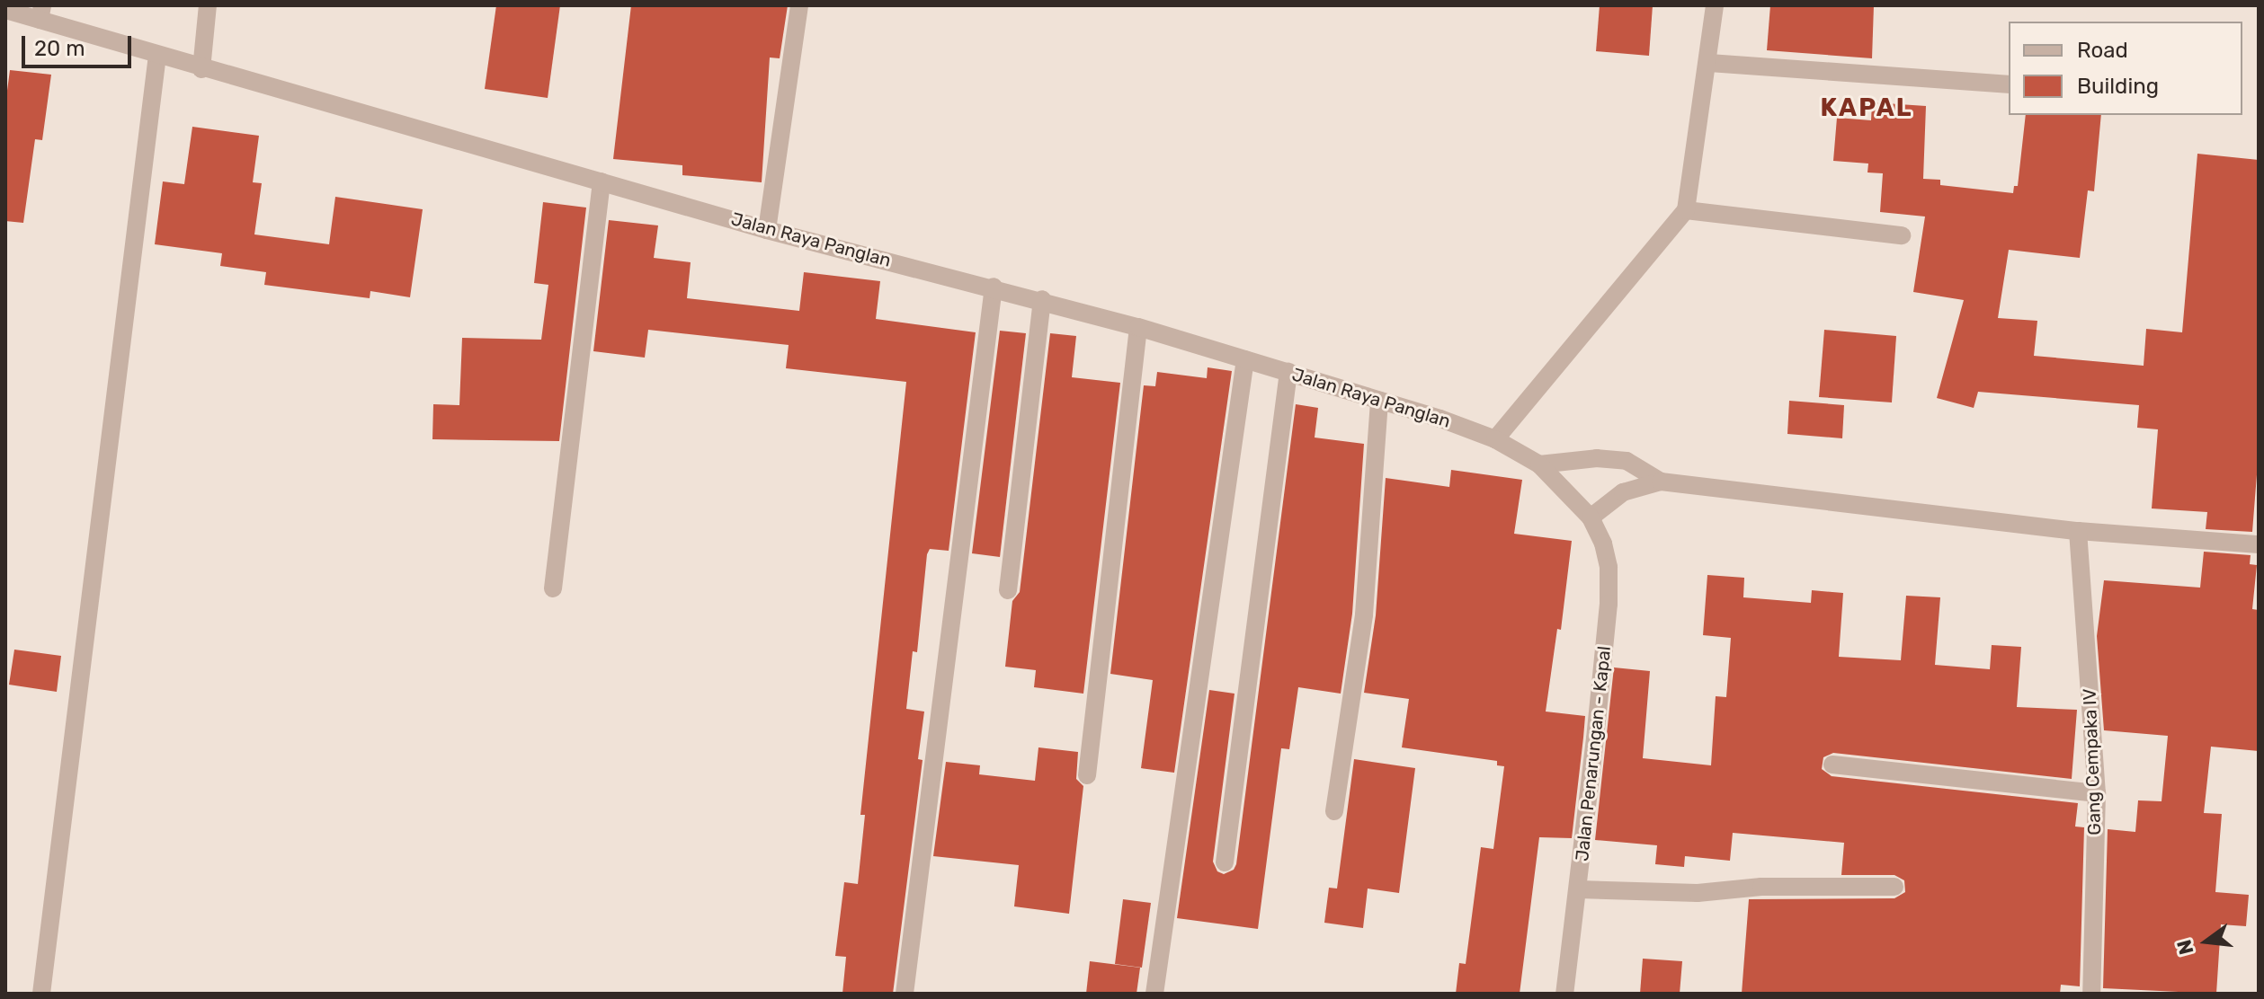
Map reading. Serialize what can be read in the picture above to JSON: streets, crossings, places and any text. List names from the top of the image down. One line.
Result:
{"streets":{"street":["Jalan Raya Panglan","Jalan Penarungan - Kapal","Gang Cempaka IV"]},"crossings":[["Jalan Raya Panglan","Jalan Penarungan - Kapal"]],"districts":["KAPAL"],"legend":["Road","Building"],"scale_bar":"20 m","north":"left"}
